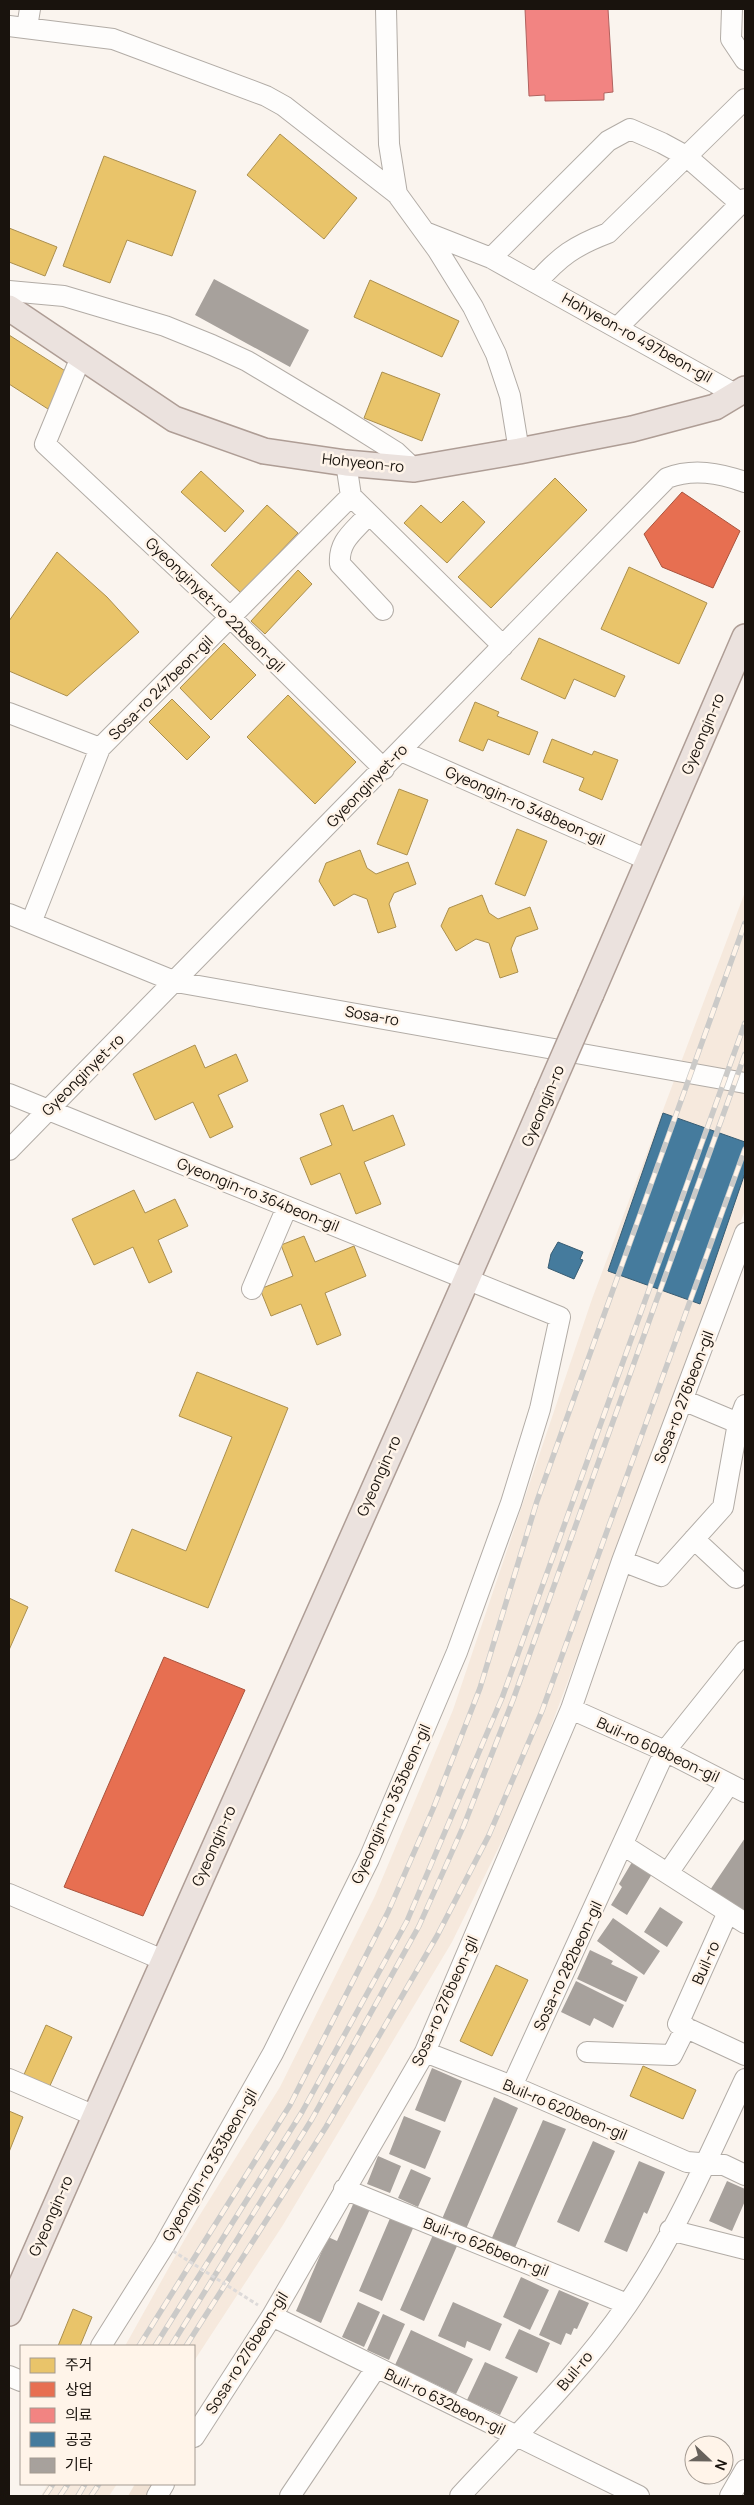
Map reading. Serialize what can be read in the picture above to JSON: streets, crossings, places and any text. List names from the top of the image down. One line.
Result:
{"streets":{"main road":["Hohyeon-ro","Gyeongin-ro"],"street":["Hohyeon-ro 497beon-gil","Gyeonginyet-ro 22beon-gil","Sosa-ro 247beon-gil","Gyeonginyet-ro","Gyeongin-ro 348beon-gil","Sosa-ro","Gyeongin-ro 364beon-gil","Sosa-ro 276beon-gil","Buil-ro 608beon-gil","Gyeongin-ro 363beon-gil","Buil-ro","Sosa-ro 282beon-gil","Buil-ro 620beon-gil","Buil-ro 626beon-gil","Buil-ro 632beon-gil"]},"crossings":[["Hohyeon-ro 497beon-gil","Hohyeon-ro"],["Hohyeon-ro","Gyeonginyet-ro 22beon-gil"],["Gyeonginyet-ro 22beon-gil","Sosa-ro 247beon-gil"],["Gyeonginyet-ro 22beon-gil","Gyeonginyet-ro"],["Sosa-ro 247beon-gil","Sosa-ro"],["Gyeongin-ro","Gyeongin-ro 348beon-gil"],["Gyeongin-ro","Gyeongin-ro 364beon-gil"],["Gyeongin-ro","Gyeongin-ro 363beon-gil"],["Gyeonginyet-ro","Gyeongin-ro 348beon-gil"],["Gyeonginyet-ro","Sosa-ro"],["Gyeonginyet-ro","Gyeongin-ro 364beon-gil"],["Gyeongin-ro 364beon-gil","Gyeongin-ro 363beon-gil"],["Sosa-ro 276beon-gil","Buil-ro 608beon-gil"],["Sosa-ro 276beon-gil","Buil-ro 620beon-gil"],["Sosa-ro 276beon-gil","Buil-ro 626beon-gil"],["Sosa-ro 276beon-gil","Buil-ro 632beon-gil"],["Buil-ro 608beon-gil","Sosa-ro 282beon-gil"],["Buil-ro","Buil-ro 620beon-gil"],["Buil-ro","Buil-ro 626beon-gil"],["Buil-ro","Buil-ro 632beon-gil"],["Sosa-ro 282beon-gil","Buil-ro 620beon-gil"]],"legend":["주거","상업","의료","공공","기타"],"north":"right"}
